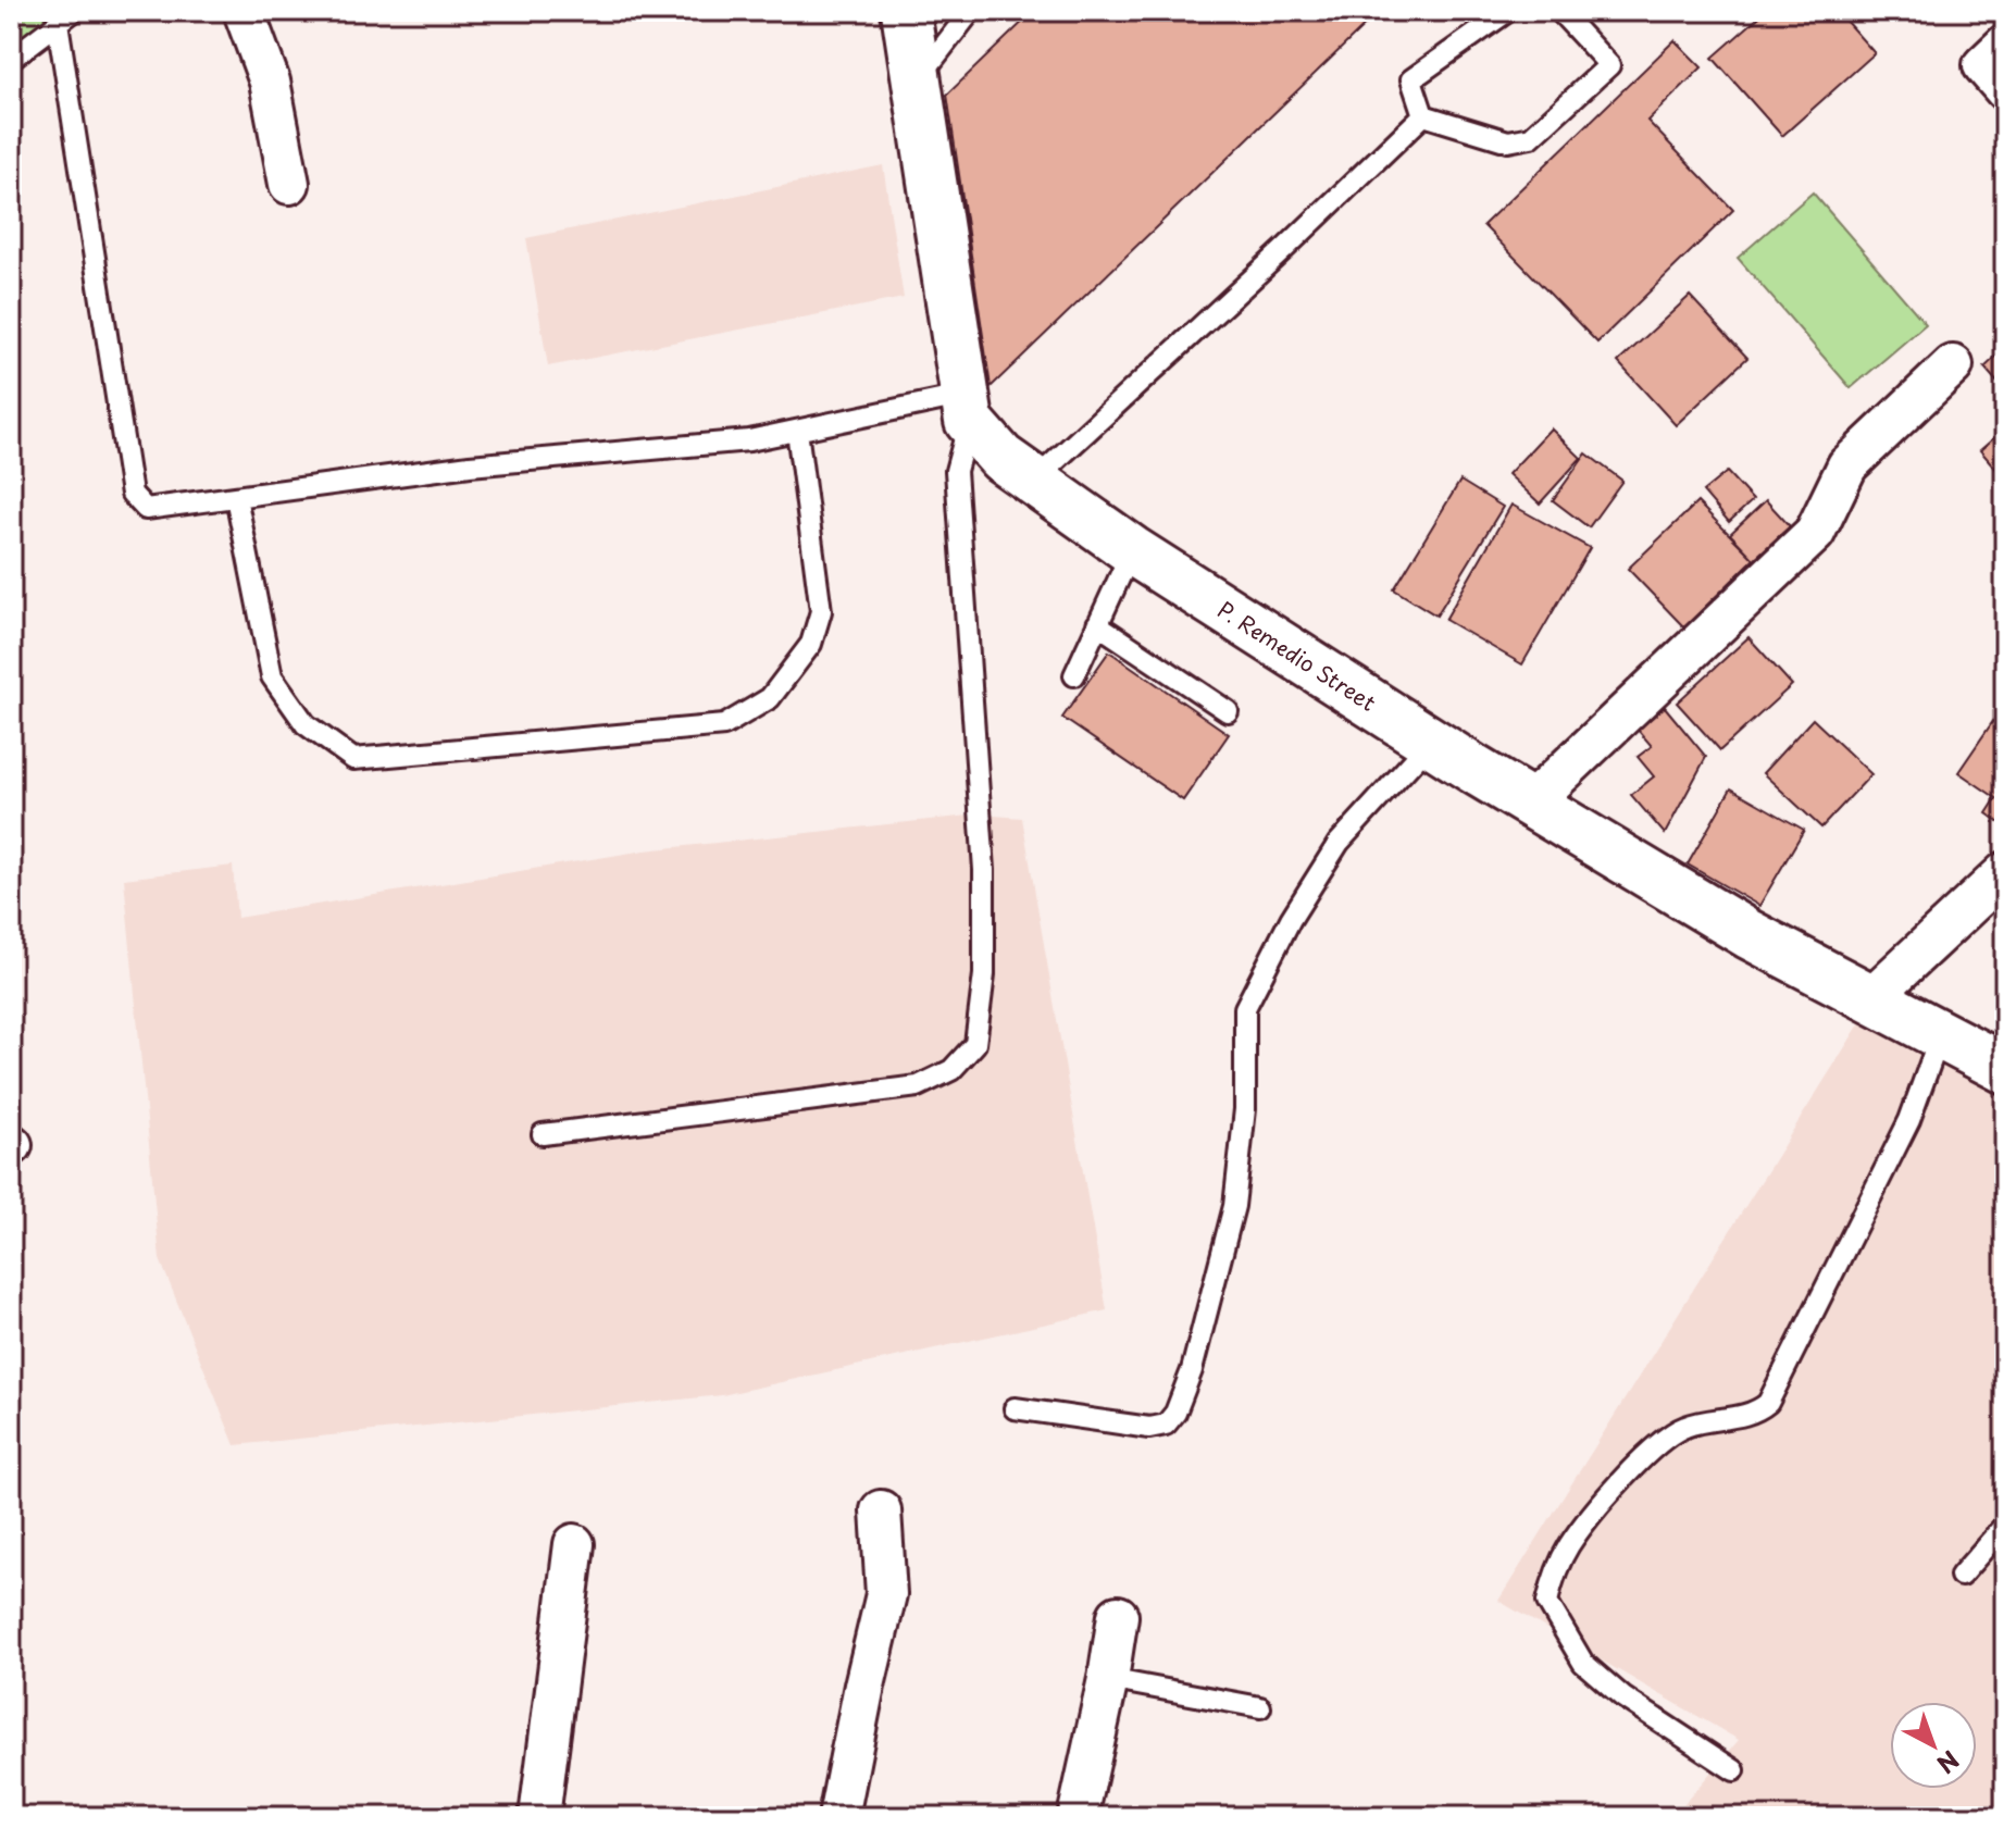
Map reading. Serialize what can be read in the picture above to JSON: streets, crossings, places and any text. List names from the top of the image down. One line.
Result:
{"streets":{"street":["P. Remedio Street"]},"north":"bottom right"}
